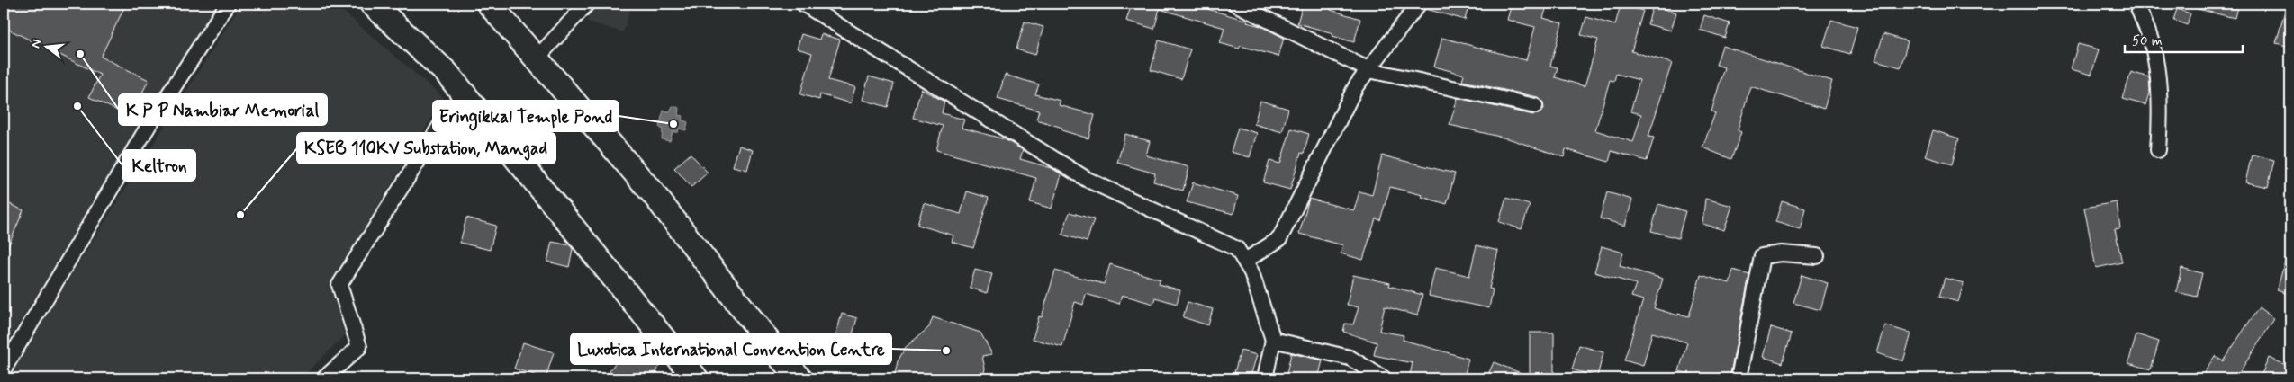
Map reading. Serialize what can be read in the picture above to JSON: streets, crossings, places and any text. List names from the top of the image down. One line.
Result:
{"places":["K P P Nambiar Memorial","Keltron","Eringikkal Temple Pond","KSEB 110KV Substation, Mangad","Luxotica International Convention Centre"],"scale_bar":"50 m","north":"left"}
